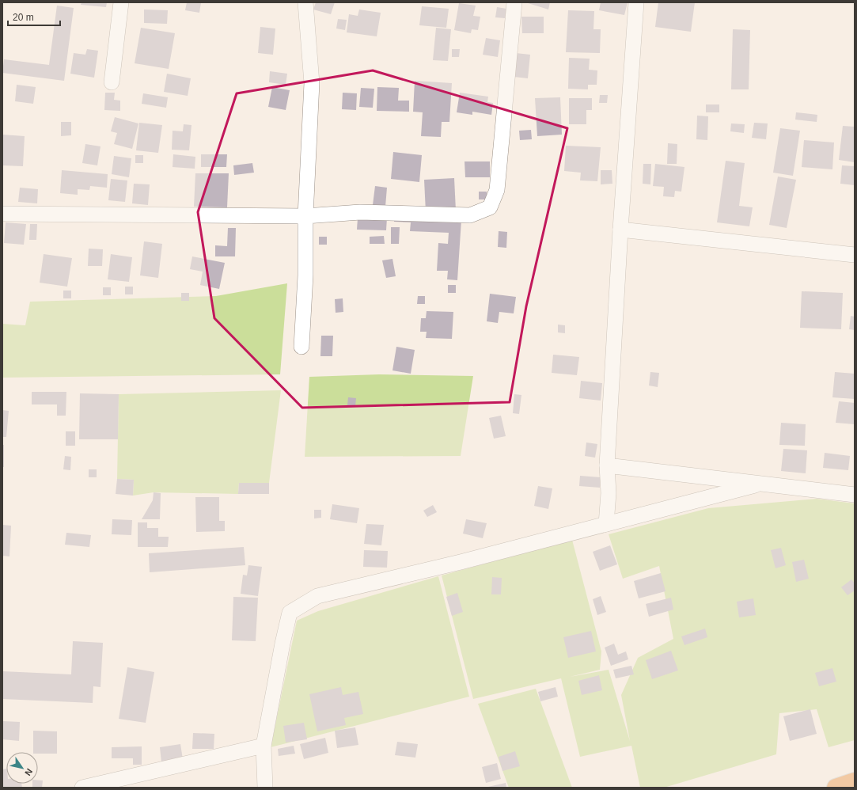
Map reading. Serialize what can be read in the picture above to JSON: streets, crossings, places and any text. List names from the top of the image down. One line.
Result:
{"scale_bar":"20 m","north":"bottom right"}
